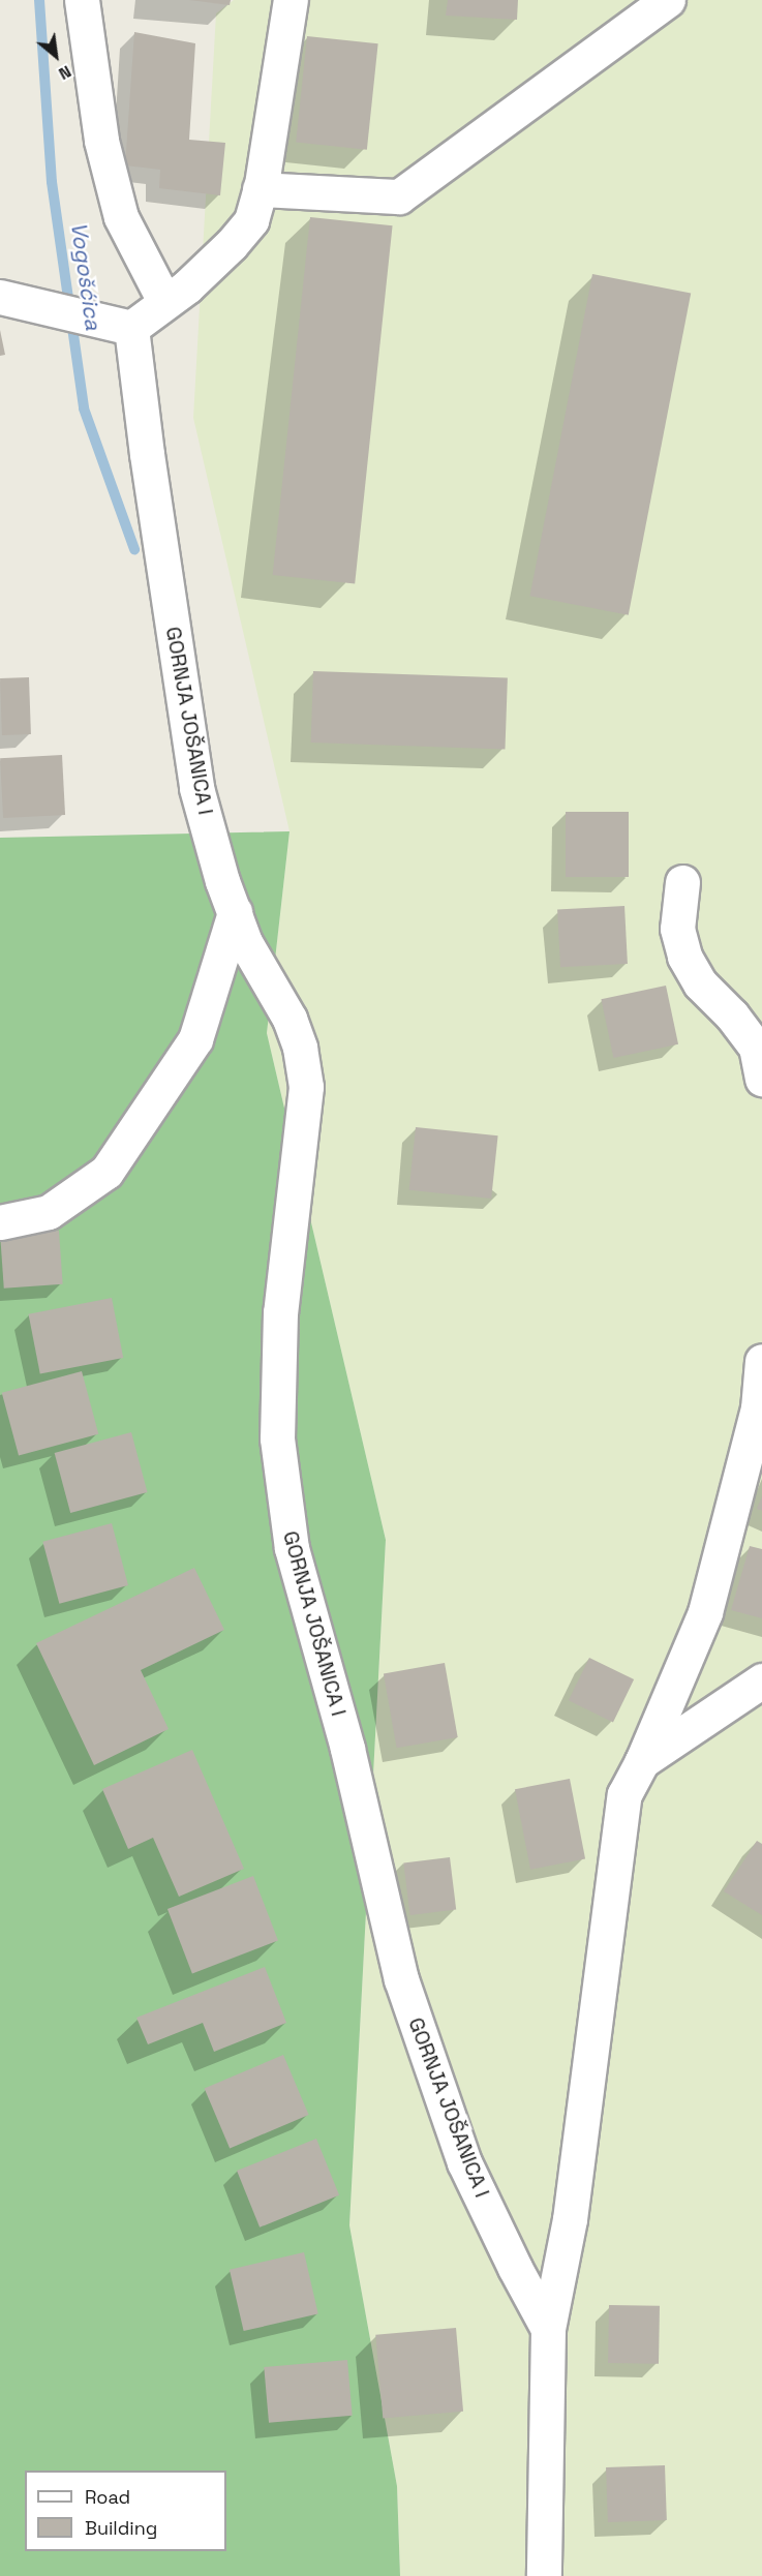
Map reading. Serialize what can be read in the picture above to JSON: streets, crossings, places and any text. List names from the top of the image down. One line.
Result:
{"streets":{"street":["GORNJA JOŠANICA I"]},"water":["Vogošćica"],"legend":["Road","Building"],"north":"bottom right"}
